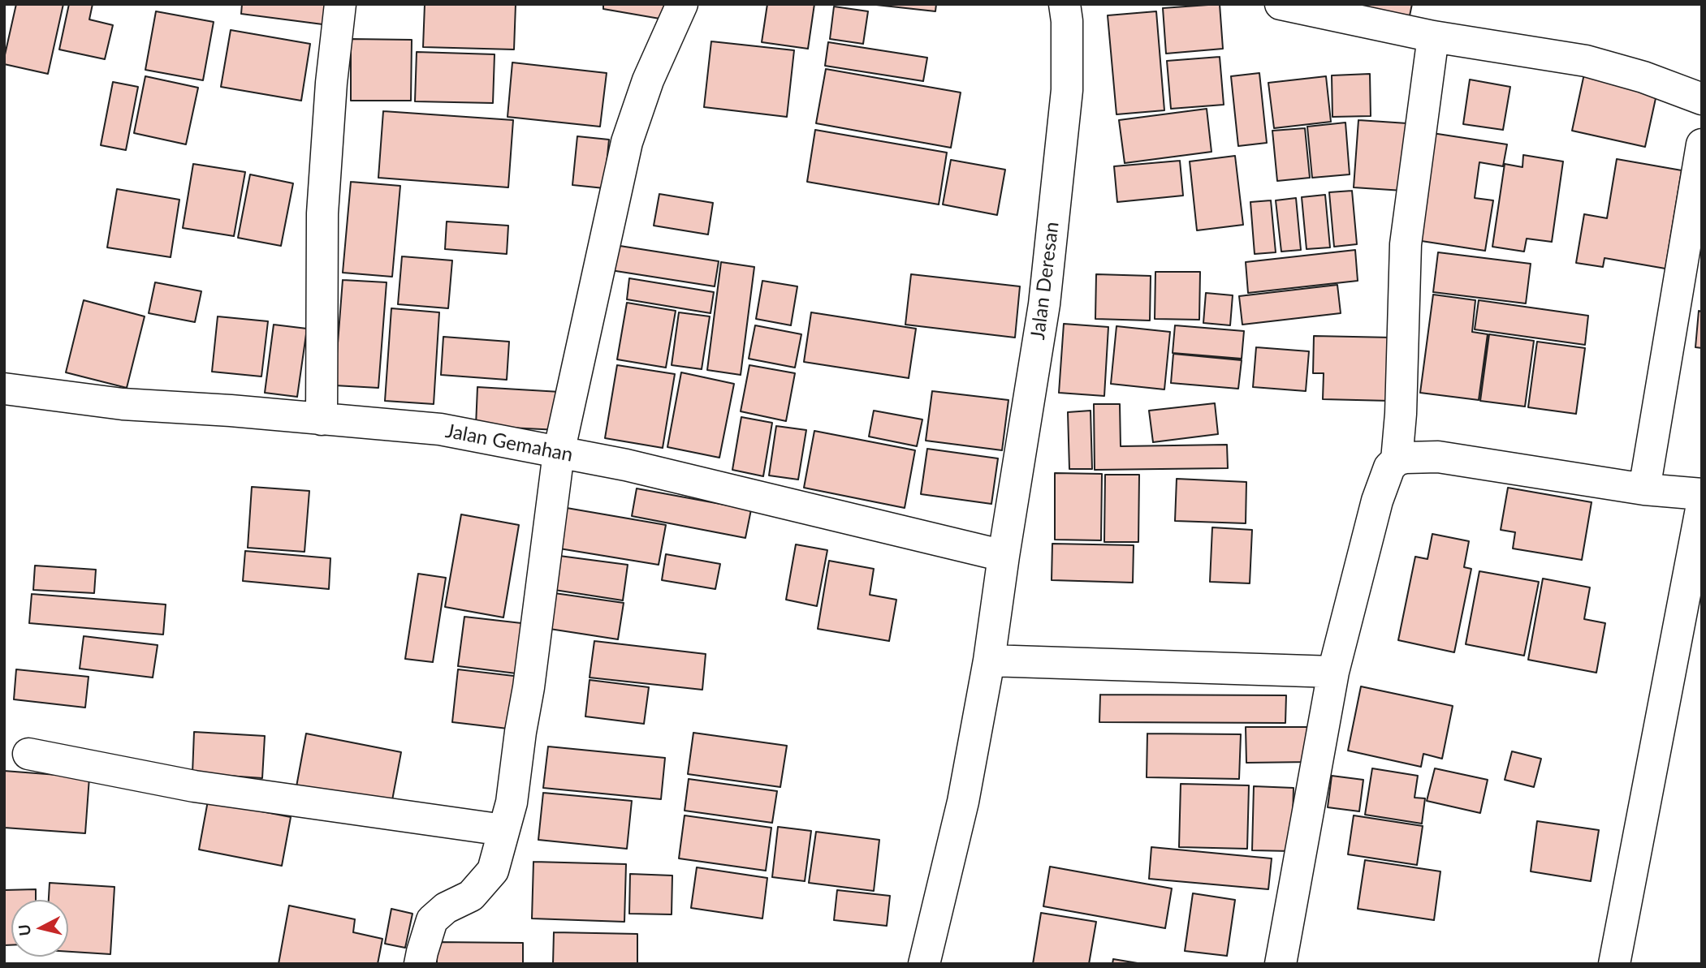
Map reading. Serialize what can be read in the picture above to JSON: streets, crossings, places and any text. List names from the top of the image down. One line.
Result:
{"streets":{"street":["Jalan Deresan","Jalan Gemahan"]},"crossings":[["Jalan Deresan","Jalan Gemahan"]],"north":"left"}
